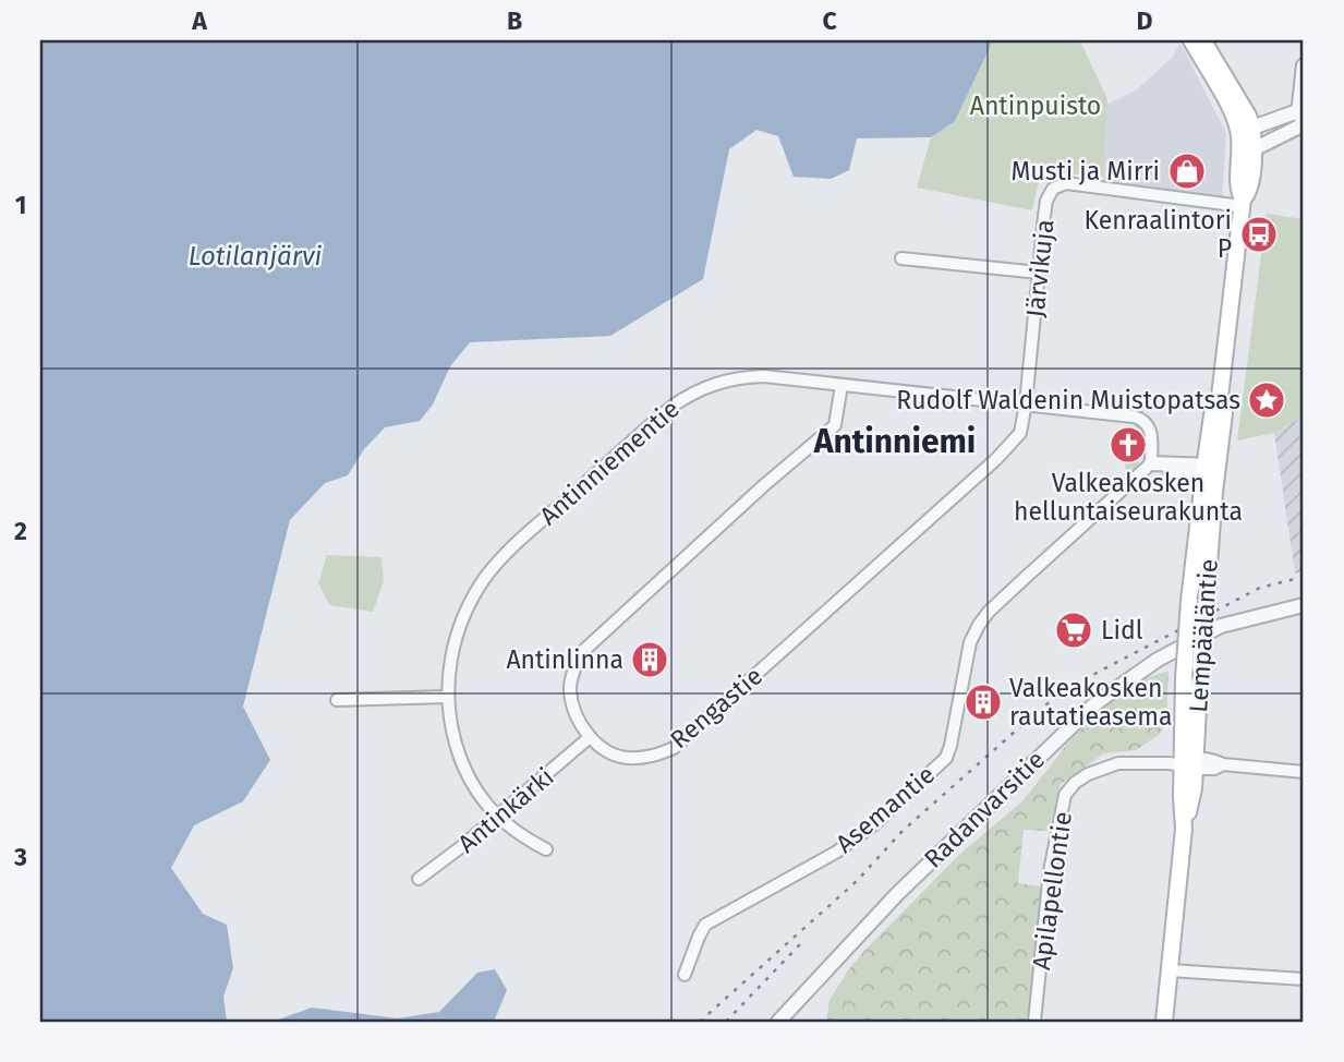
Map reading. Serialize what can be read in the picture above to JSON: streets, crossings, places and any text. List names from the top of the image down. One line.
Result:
{"streets":{"main road":["Lempääläntie"],"street":["Järvikuja","Antinniementie","Rengastie","Asemantie","Radanvarsitie","Antinkärki","Apilapellontie"]},"crossings":[["Järvikuja","Antinniementie"],["Järvikuja","Lempääläntie"],["Järvikuja","Rengastie"],["Antinniementie","Rengastie"],["Antinniementie","Asemantie"],["Antinniementie","Antinkärki"],["Lempääläntie","Apilapellontie"],["Rengastie","Antinkärki"]],"districts":["Antinniemi"],"water":["Lotilanjärvi"],"parks":["Antinpuisto"],"places":{"shop":["Musti ja Mirri"],"bus stop":["Kenraalintori P"],"place":["Rudolf Waldenin Muistopatsas"],"church":["Valkeakosken helluntaiseurakunta"],"supermarket":["Lidl"],"building":["Antinlinna","Valkeakosken rautatieasema"]},"grid":{"columns":["A","B","C","D"],"rows":["1","2","3"]}}
